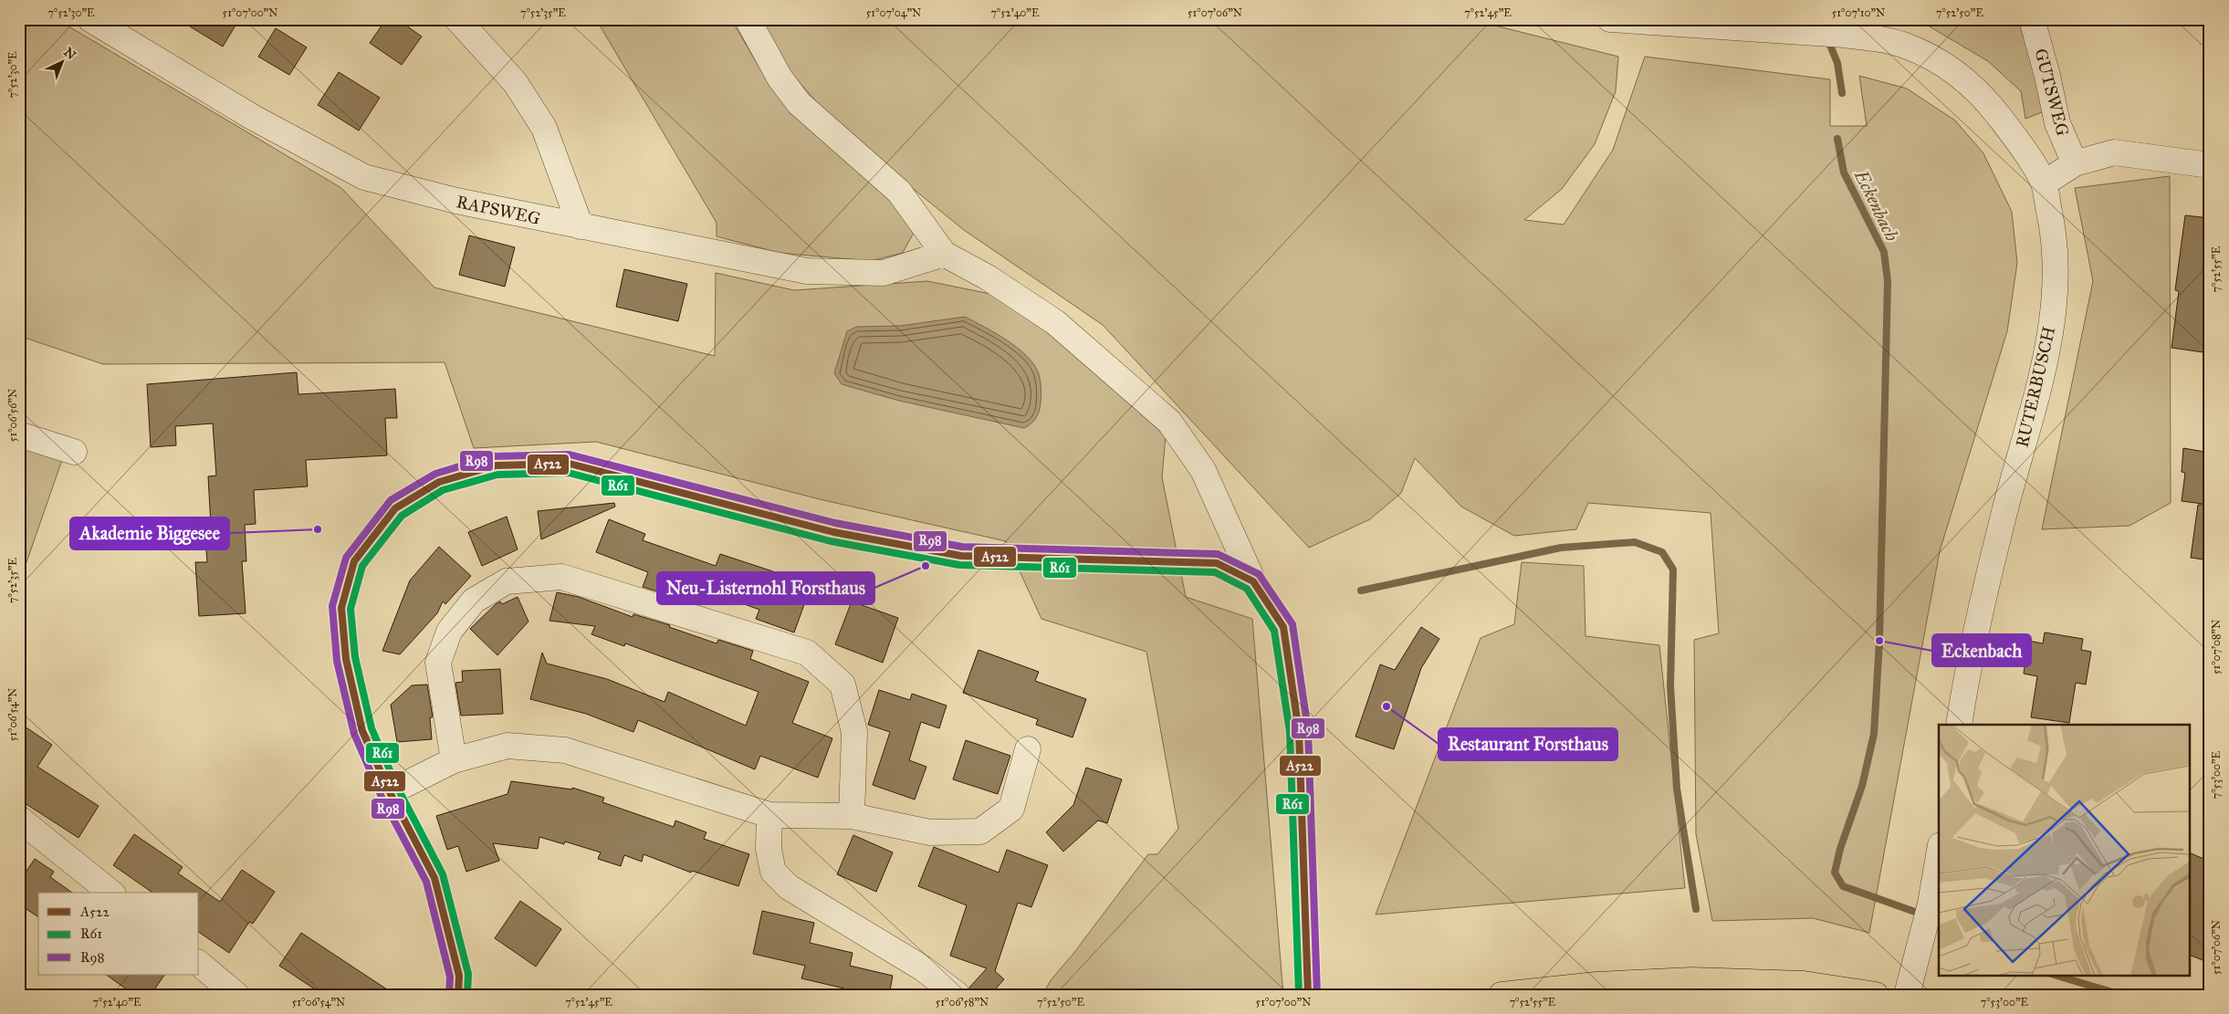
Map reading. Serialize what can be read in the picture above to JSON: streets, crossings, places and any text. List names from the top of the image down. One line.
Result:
{"streets":{"street":["GUTSWEG","RAPSWEG","RUTERBUSCH"]},"water":["Eckenbach"],"places":["Akademie Biggesee","Neu-Listernohl Forsthaus","Eckenbach","Restaurant Forsthaus"],"lines":["transit line R98","transit line A522","transit line R61"],"legend":["A522","R61","R98"],"north":"top right","coordinates":["7°52'30\"E","51°07'00\"N","7°52'35\"E","51°07'04\"N","7°52'40\"E","51°07'06\"N","7°52'45\"E","51°07'10\"N","7°52'50\"E","7°52'55\"E","51°06'56\"N","51°07'08\"N","51°06'54\"N","7°53'00\"E","51°06'58\"N"]}
